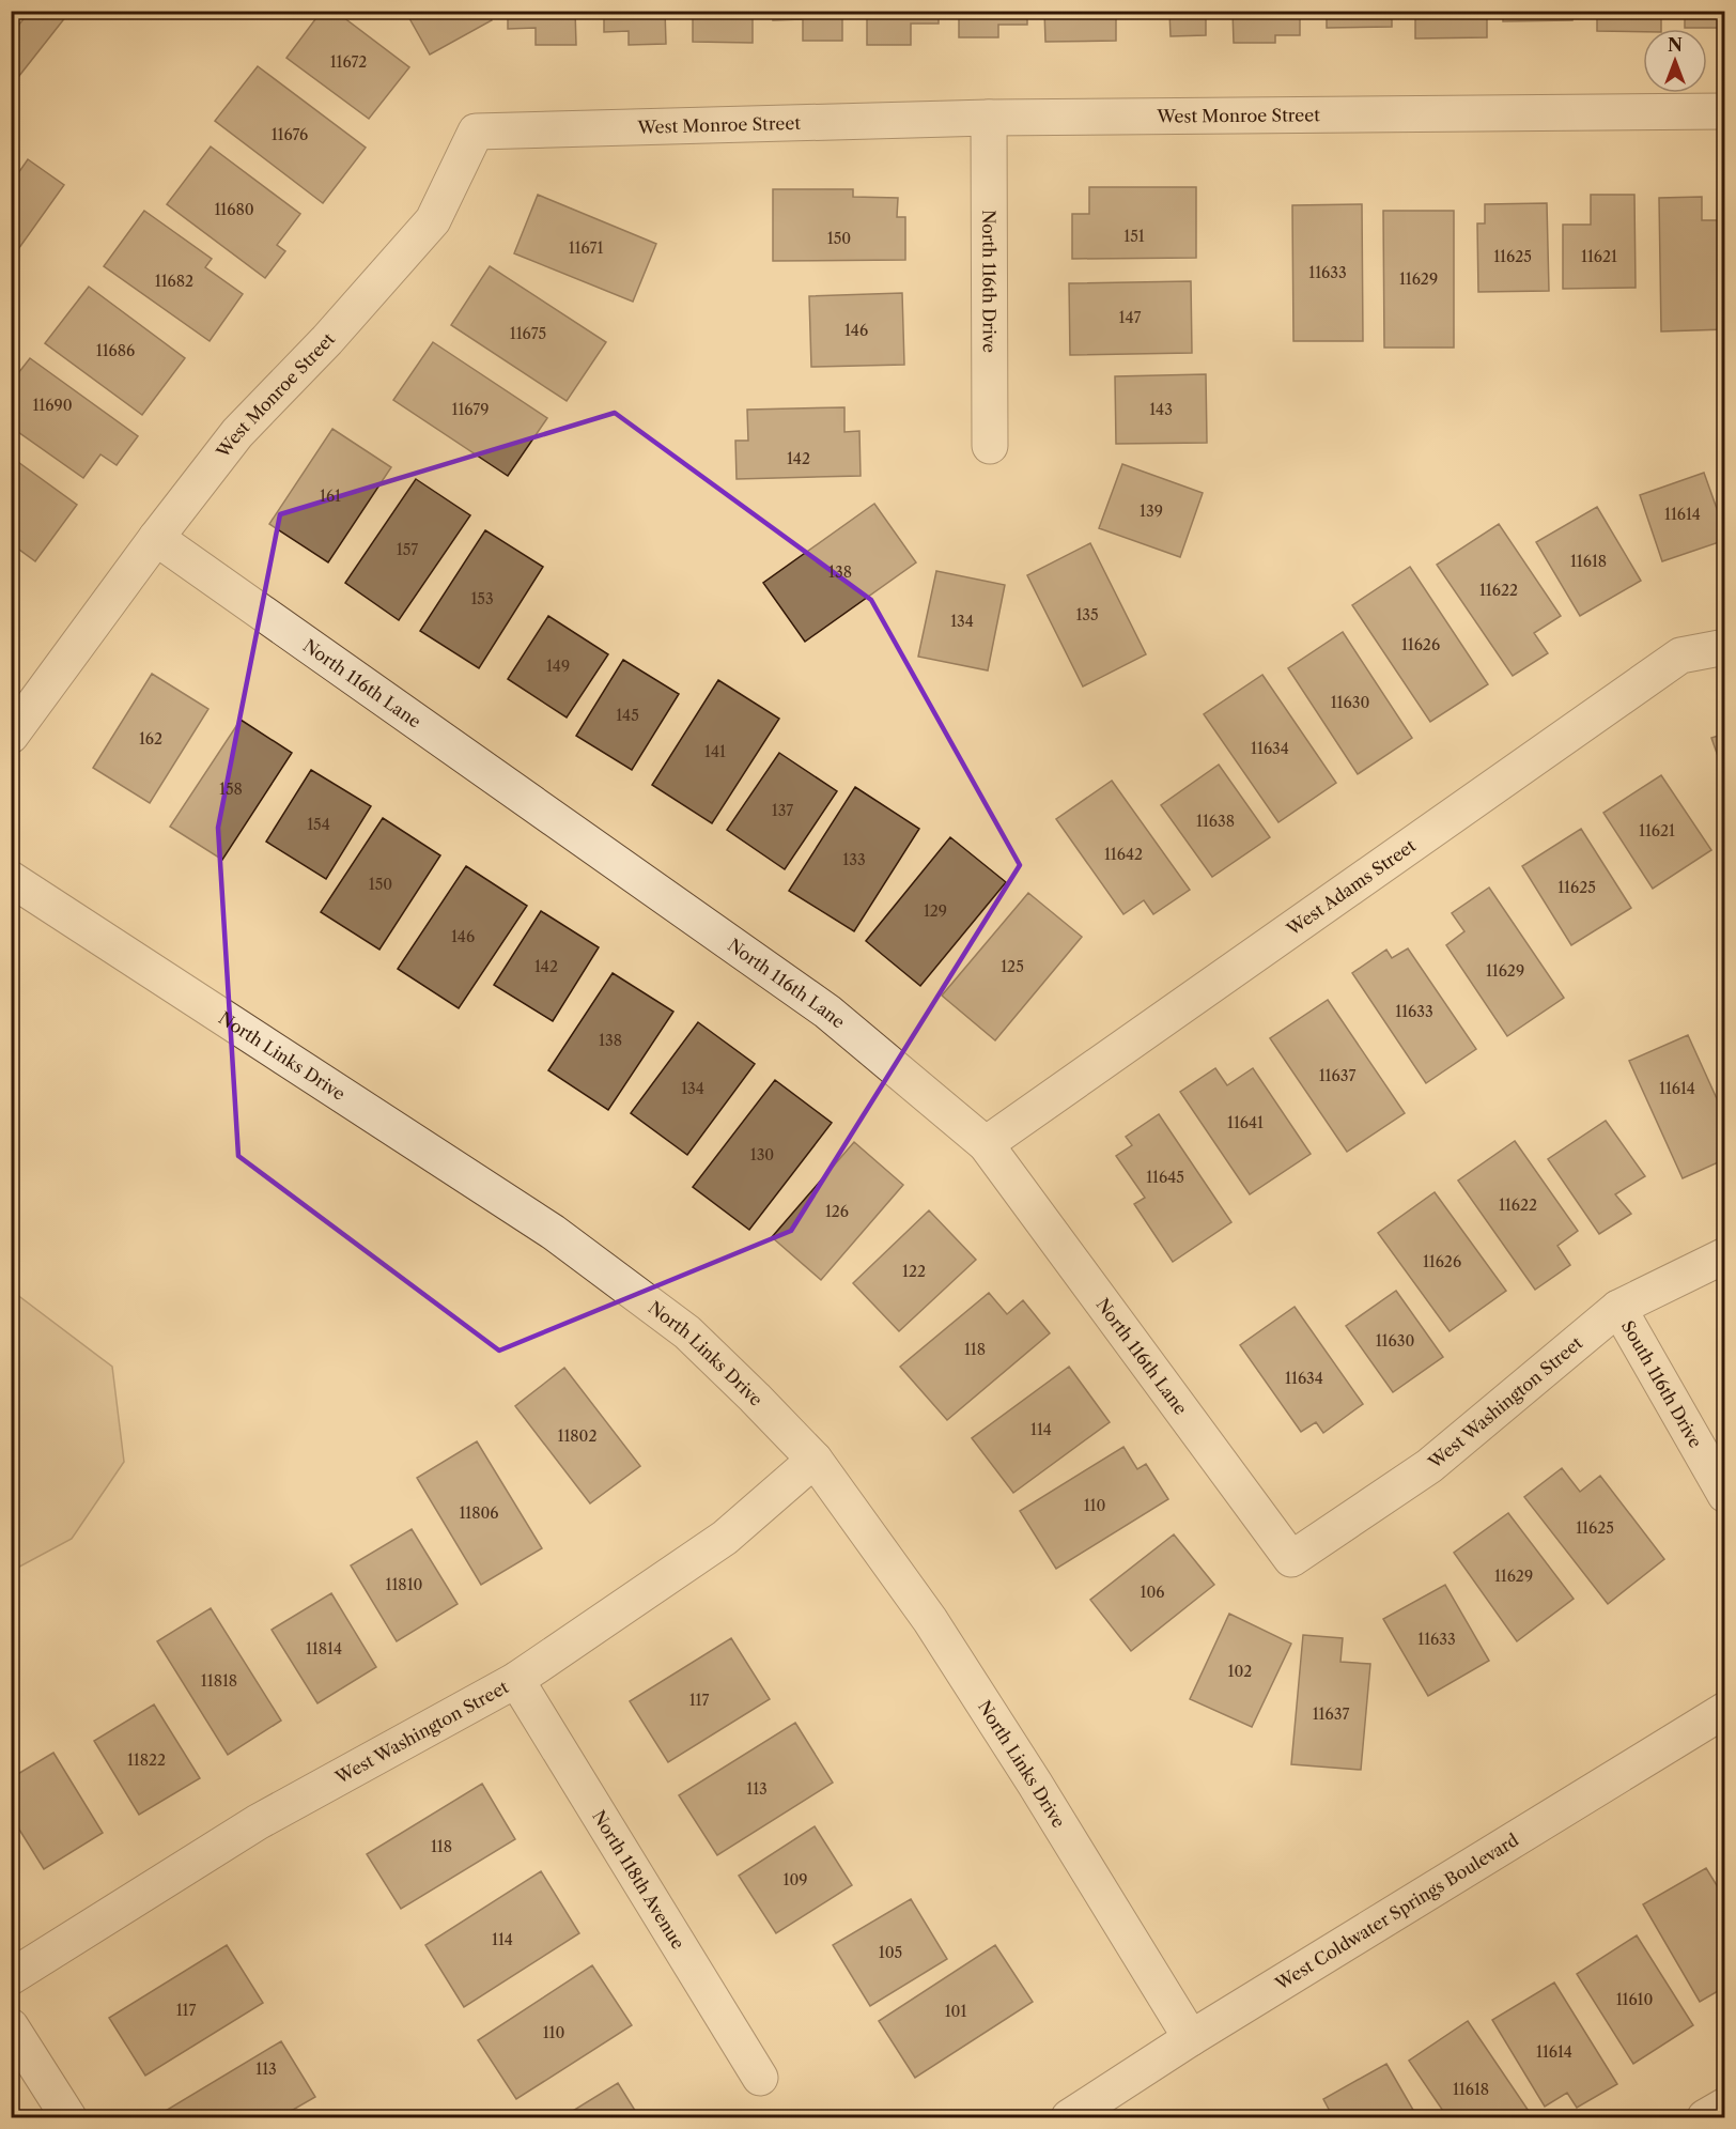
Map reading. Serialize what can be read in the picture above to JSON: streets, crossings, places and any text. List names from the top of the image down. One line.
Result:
{"streets":{"street":["West Monroe Street","North 116th Drive","North 116th Lane","West Adams Street","North Links Drive","South 116th Drive","West Washington Street","North 118th Avenue","West Coldwater Springs Boulevard"]},"crossings":[["West Monroe Street","North 116th Drive"],["West Monroe Street","North 116th Lane"],["North 116th Lane","West Adams Street"],["North 116th Lane","West Washington Street"],["North Links Drive","West Washington Street"],["North Links Drive","West Coldwater Springs Boulevard"],["South 116th Drive","West Washington Street"],["West Washington Street","North 118th Avenue"]],"house_numbers":["11672","11676","11680","151","150","11671","11625","11621","11633","11629","11682","147","146","11675","11686","11690","11679","143","142","161","139","11614","157","11618","138","11622","153","135","134","11626","149","11630","145","162","11634","141","158","137","11638","154","11621","11642","133","150","11625","129","146","142","125","11629","11633","138","11637","134","11614","11641","130","11645","11622","126","11626","122","11630","118","11634","114","11802","110","11806","11625","11629","11810","106","11633","11814","102","11818","117","11637","11822","113","118","109","114","105","11610","117","101","110","11614","113","11618"],"north":"top"}
